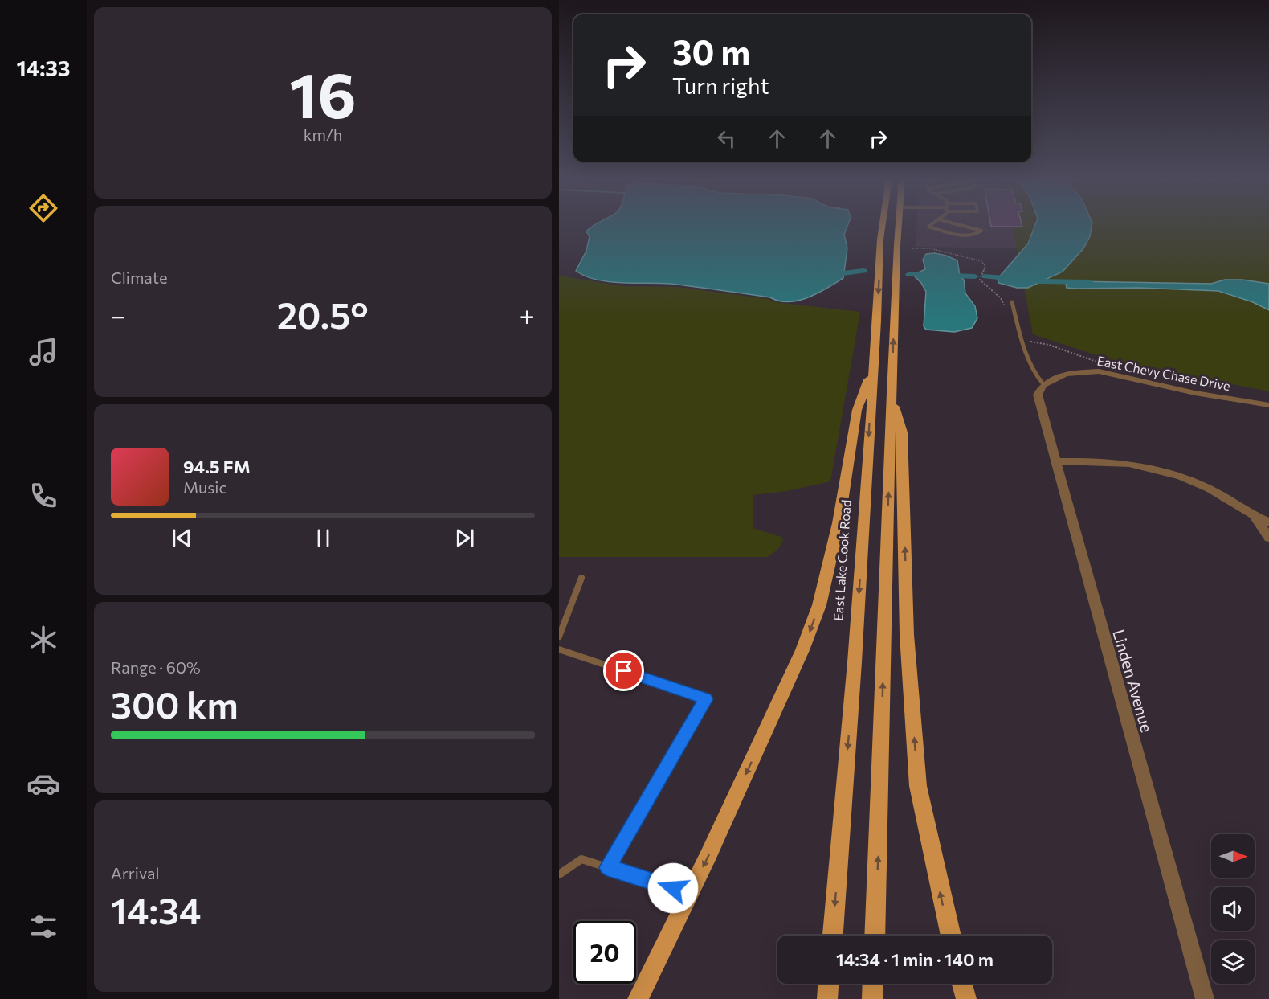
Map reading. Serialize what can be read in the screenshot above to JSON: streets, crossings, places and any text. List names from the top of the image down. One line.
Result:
{"streets":{"main road":["East Lake Cook Road"],"street":["East Chevy Chase Drive","Linden Avenue"]},"crossings":[["East Chevy Chase Drive","Linden Avenue"]],"north":"right","page":{"tabs":"14:33","tile":[["16","km/h"],"Climate",["Range · 60%","300 km"],["Arrival","14:34"]],"turn":["30 m","Turn right"],"heat":["−","20.5°","+"],"song":["94.5 FM","Music"],"limit":"20","trip":"14:34 · 1 min · 140 m"}}
